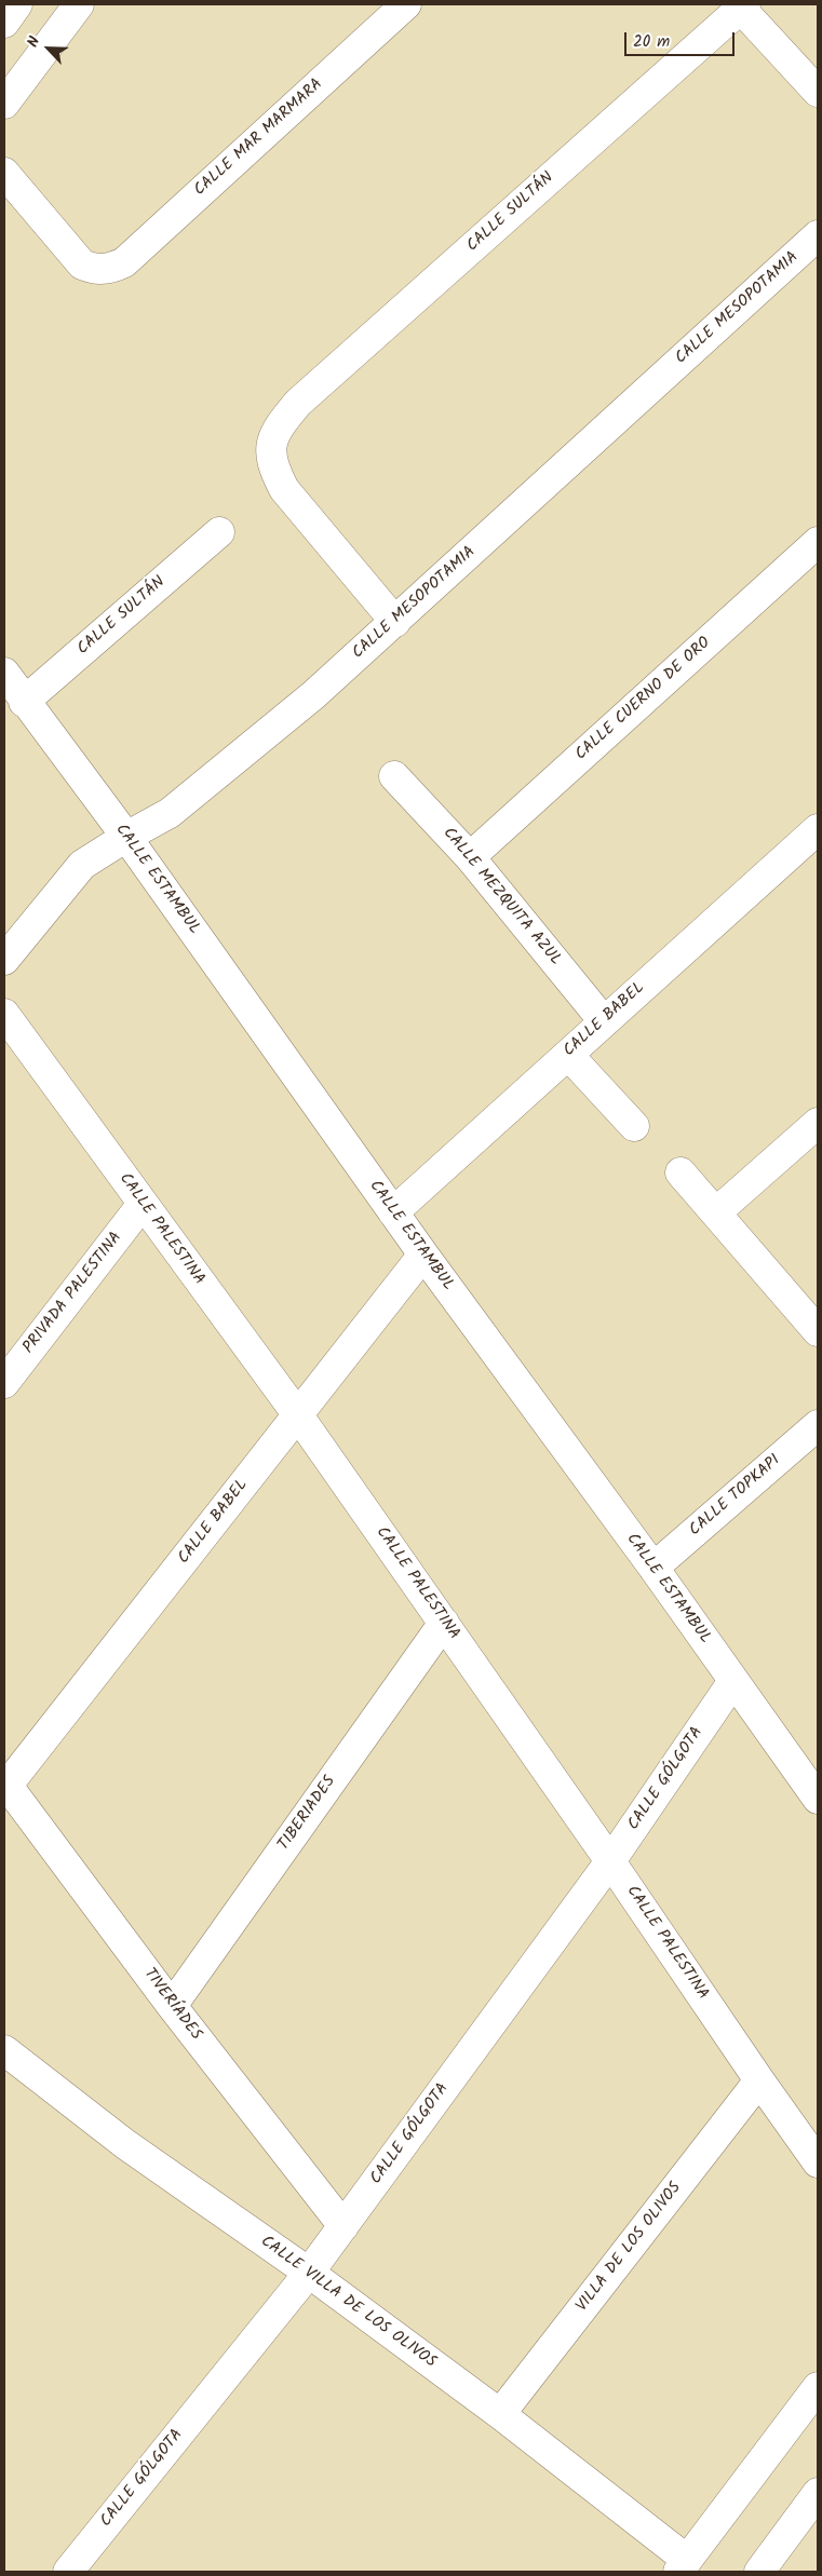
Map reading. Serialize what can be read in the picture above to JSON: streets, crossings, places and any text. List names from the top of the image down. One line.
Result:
{"streets":{"street":["CALLE MAR MARMARA","CALLE SULTÁN","CALLE MESOPOTAMIA","CALLE CUERNO DE ORO","CALLE ESTAMBUL","CALLE MEZQUITA AZUL","CALLE BABEL","CALLE PALESTINA","PRIVADA PALESTINA","CALLE TOPKAPI","CALLE GÓLGOTA","TIBERIADES","TIVERÍADES","VILLA DE LOS OLIVOS","CALLE VILLA DE LOS OLIVOS"]},"crossings":[["CALLE SULTÁN","CALLE MESOPOTAMIA"],["CALLE SULTÁN","CALLE ESTAMBUL"],["CALLE MESOPOTAMIA","CALLE ESTAMBUL"],["CALLE CUERNO DE ORO","CALLE MEZQUITA AZUL"],["CALLE ESTAMBUL","CALLE BABEL"],["CALLE ESTAMBUL","CALLE TOPKAPI"],["CALLE ESTAMBUL","CALLE GÓLGOTA"],["CALLE MEZQUITA AZUL","CALLE BABEL"],["CALLE BABEL","CALLE PALESTINA"],["CALLE BABEL","TIVERÍADES"],["CALLE PALESTINA","PRIVADA PALESTINA"],["CALLE PALESTINA","CALLE GÓLGOTA"],["CALLE PALESTINA","TIBERIADES"],["CALLE PALESTINA","VILLA DE LOS OLIVOS"],["CALLE GÓLGOTA","TIVERÍADES"],["CALLE GÓLGOTA","CALLE VILLA DE LOS OLIVOS"],["TIBERIADES","TIVERÍADES"],["VILLA DE LOS OLIVOS","CALLE VILLA DE LOS OLIVOS"]],"scale_bar":"20 m","north":"top left"}
